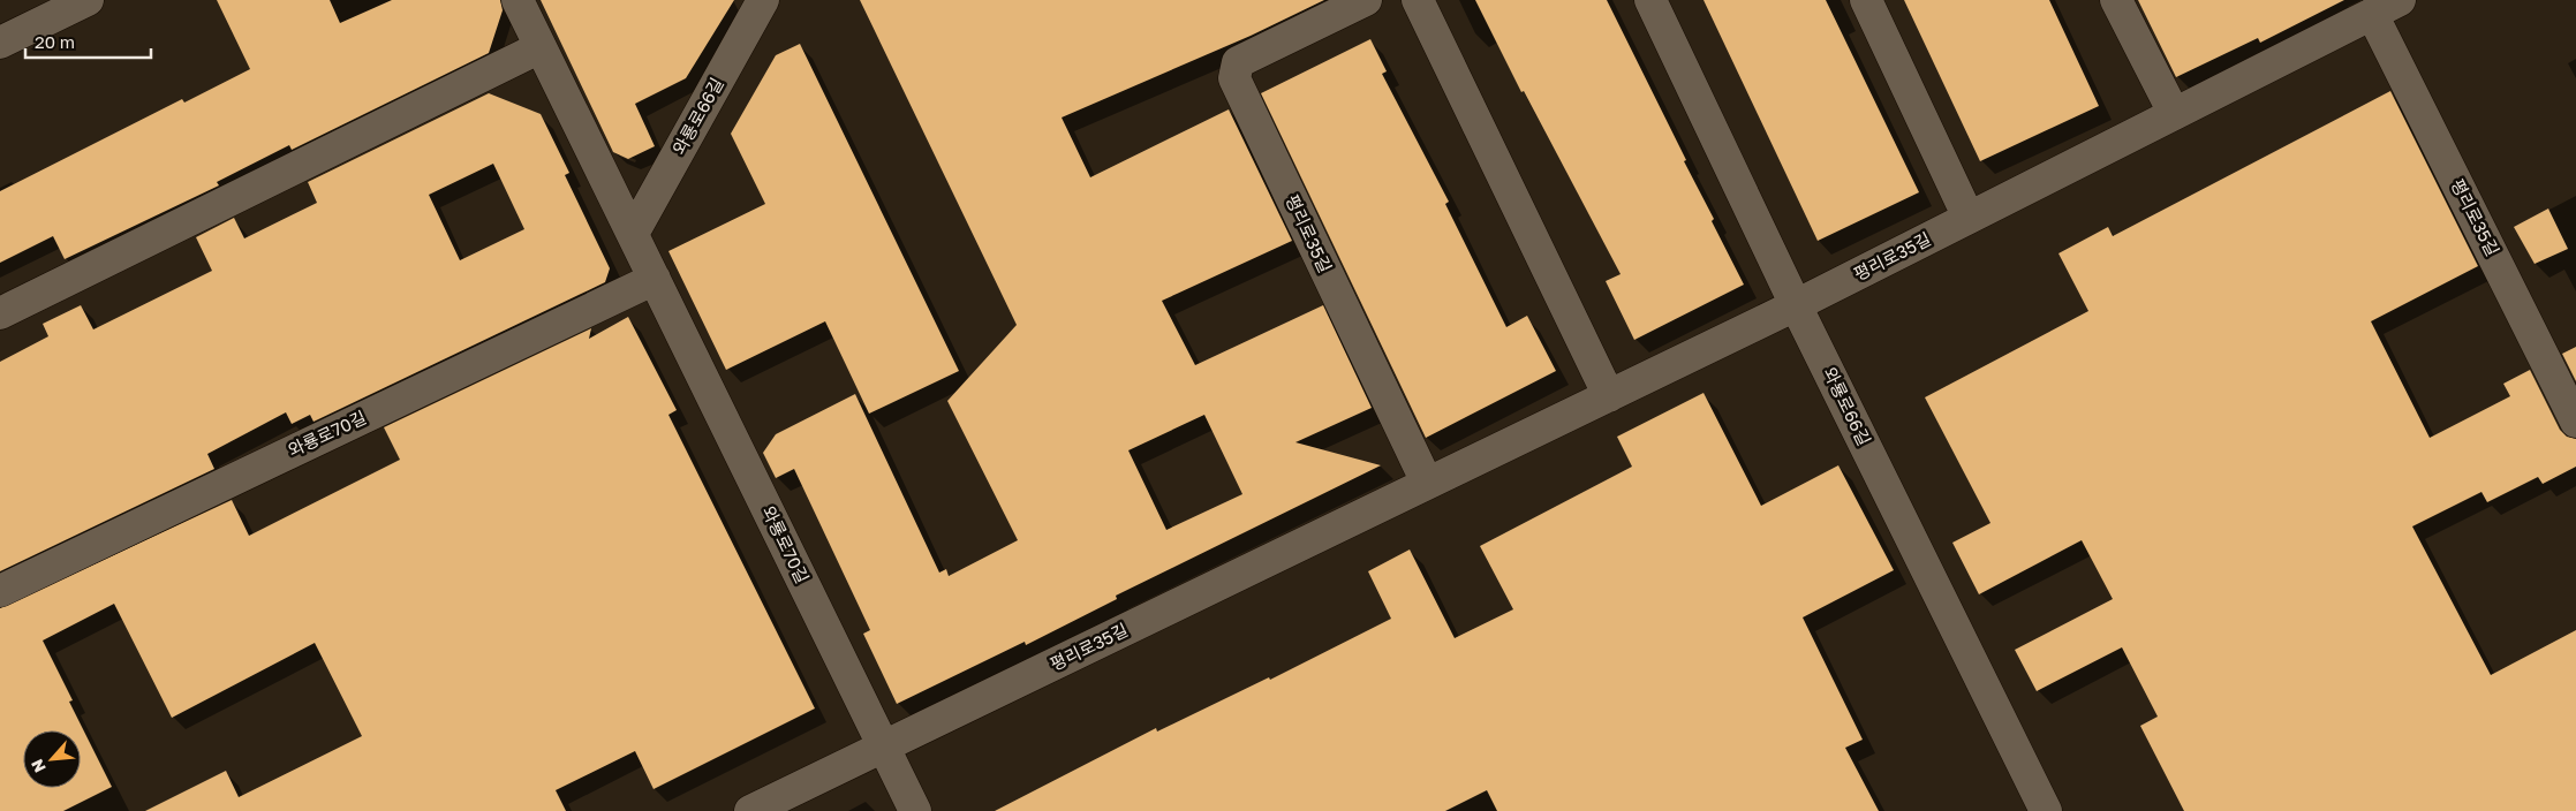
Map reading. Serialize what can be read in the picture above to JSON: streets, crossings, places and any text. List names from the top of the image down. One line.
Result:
{"streets":{"street":["와룡로66길","평리로35길","와룡로70길"]},"crossings":[["와룡로66길","평리로35길"],["와룡로66길","와룡로70길"],["평리로35길","와룡로70길"]],"scale_bar":"20 m","north":"bottom left"}
